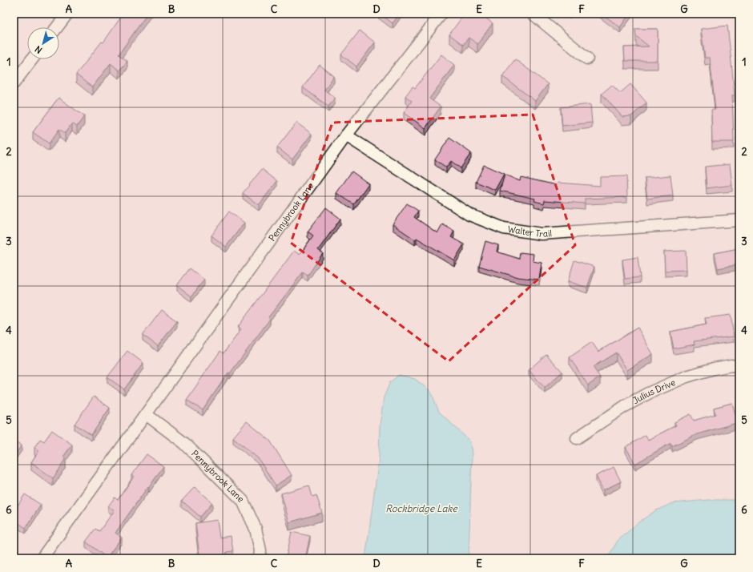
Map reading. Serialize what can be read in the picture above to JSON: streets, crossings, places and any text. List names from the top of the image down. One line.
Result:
{"streets":{"street":["Pennybrook Lane","Walter Trail","Julius Drive"]},"crossings":[["Pennybrook Lane","Walter Trail"]],"water":["Rockbridge Lake"],"north":"bottom left","grid":{"columns":["A","B","C","D","E","F","G"],"rows":["1","2","3","4","5","6"]}}
